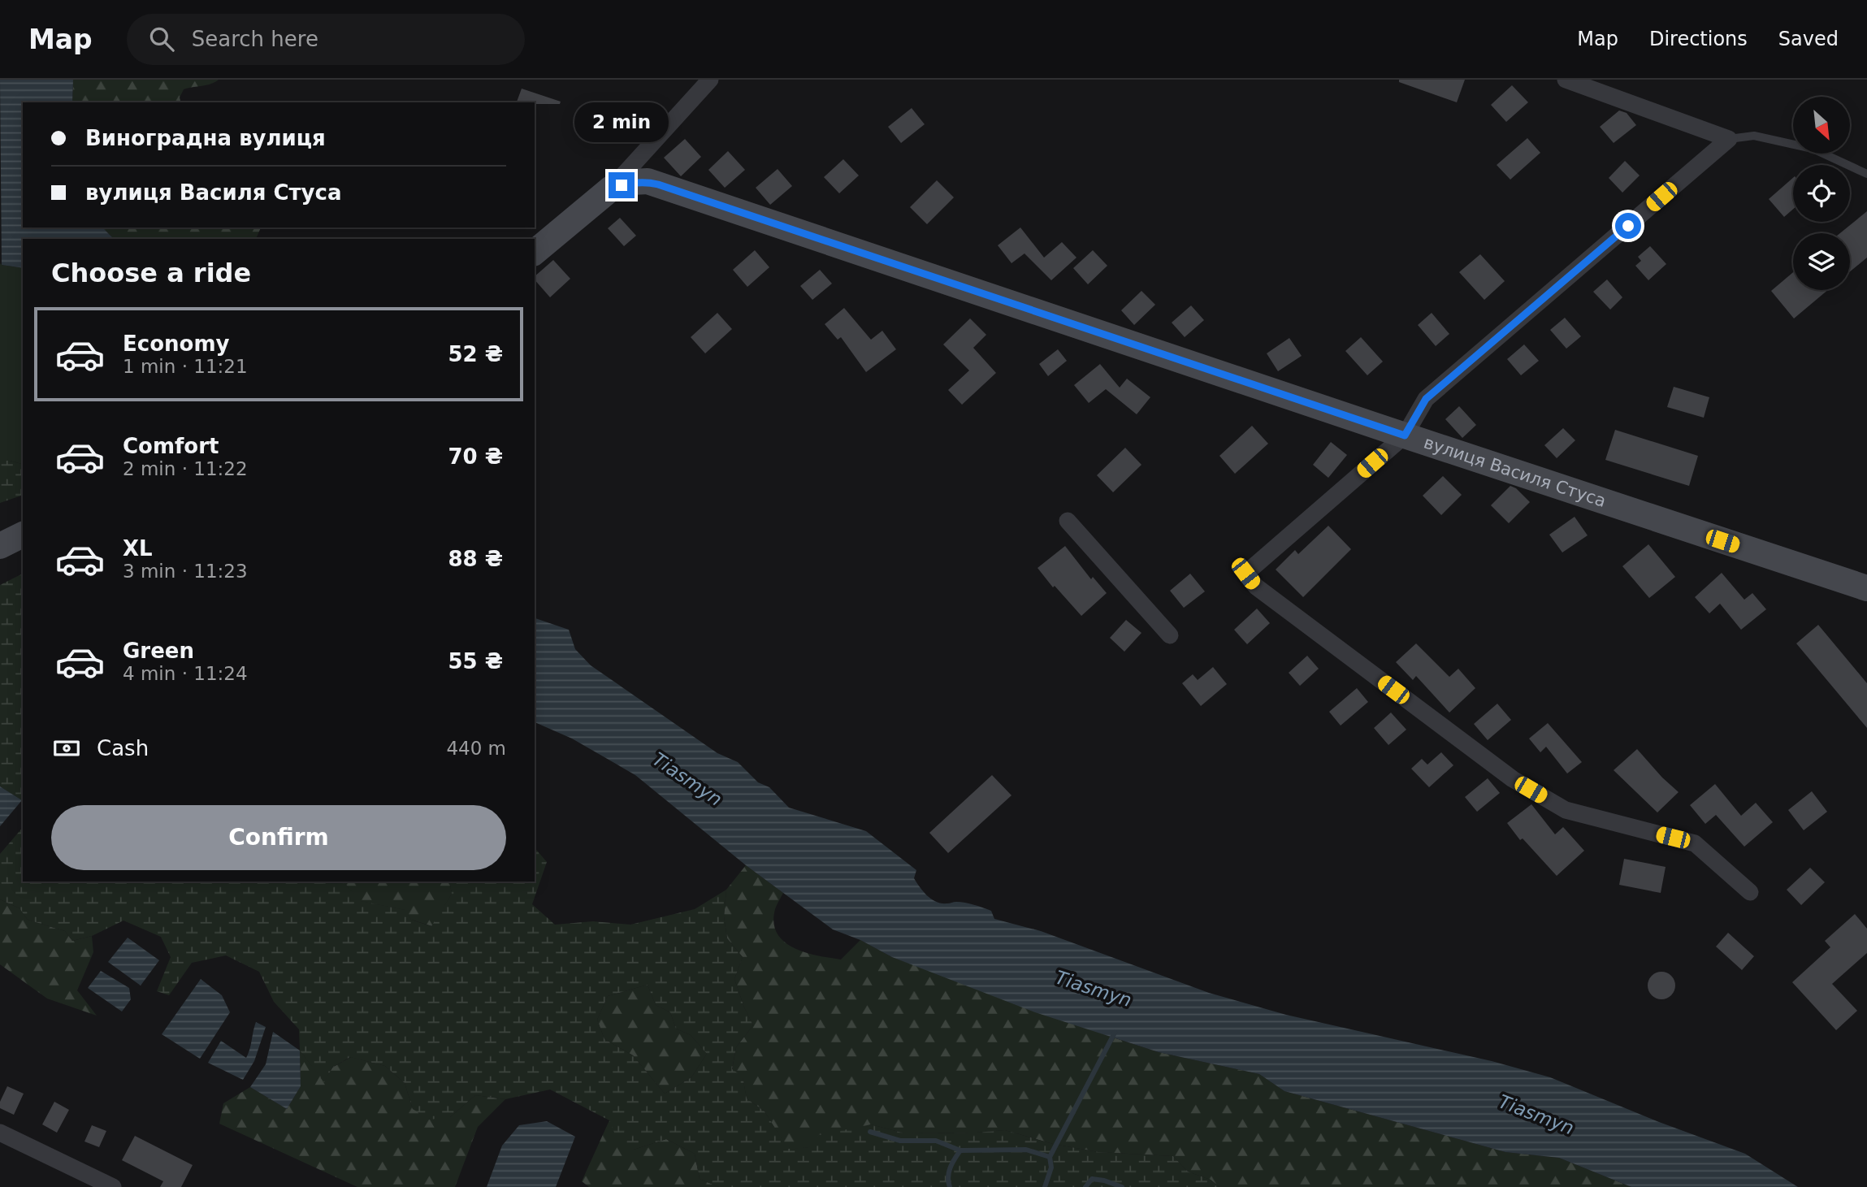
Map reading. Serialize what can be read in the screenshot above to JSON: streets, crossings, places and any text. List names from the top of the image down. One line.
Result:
{"streets":{"street":["вулиця Василя Стуса"]},"water":["Tiasmyn"],"north":"bottom right","page":{"header":"Map","search":"Search here","nav":["Map","Directions","Saved"],"bubble":"2 min","banner":["Виноградна вулиця","вулиця Василя Стуса"],"heading":"Choose a ride","list":[{"name":"Economy","note":"1 min · 11:21","value":"52 ₴"},{"name":"Comfort","note":"2 min · 11:22","value":"70 ₴"},{"name":"XL","note":"3 min · 11:23","value":"88 ₴"},{"name":"Green","note":"4 min · 11:24","value":"55 ₴"}],"pay":["Cash","440 m"],"buttons":"Confirm"}}
